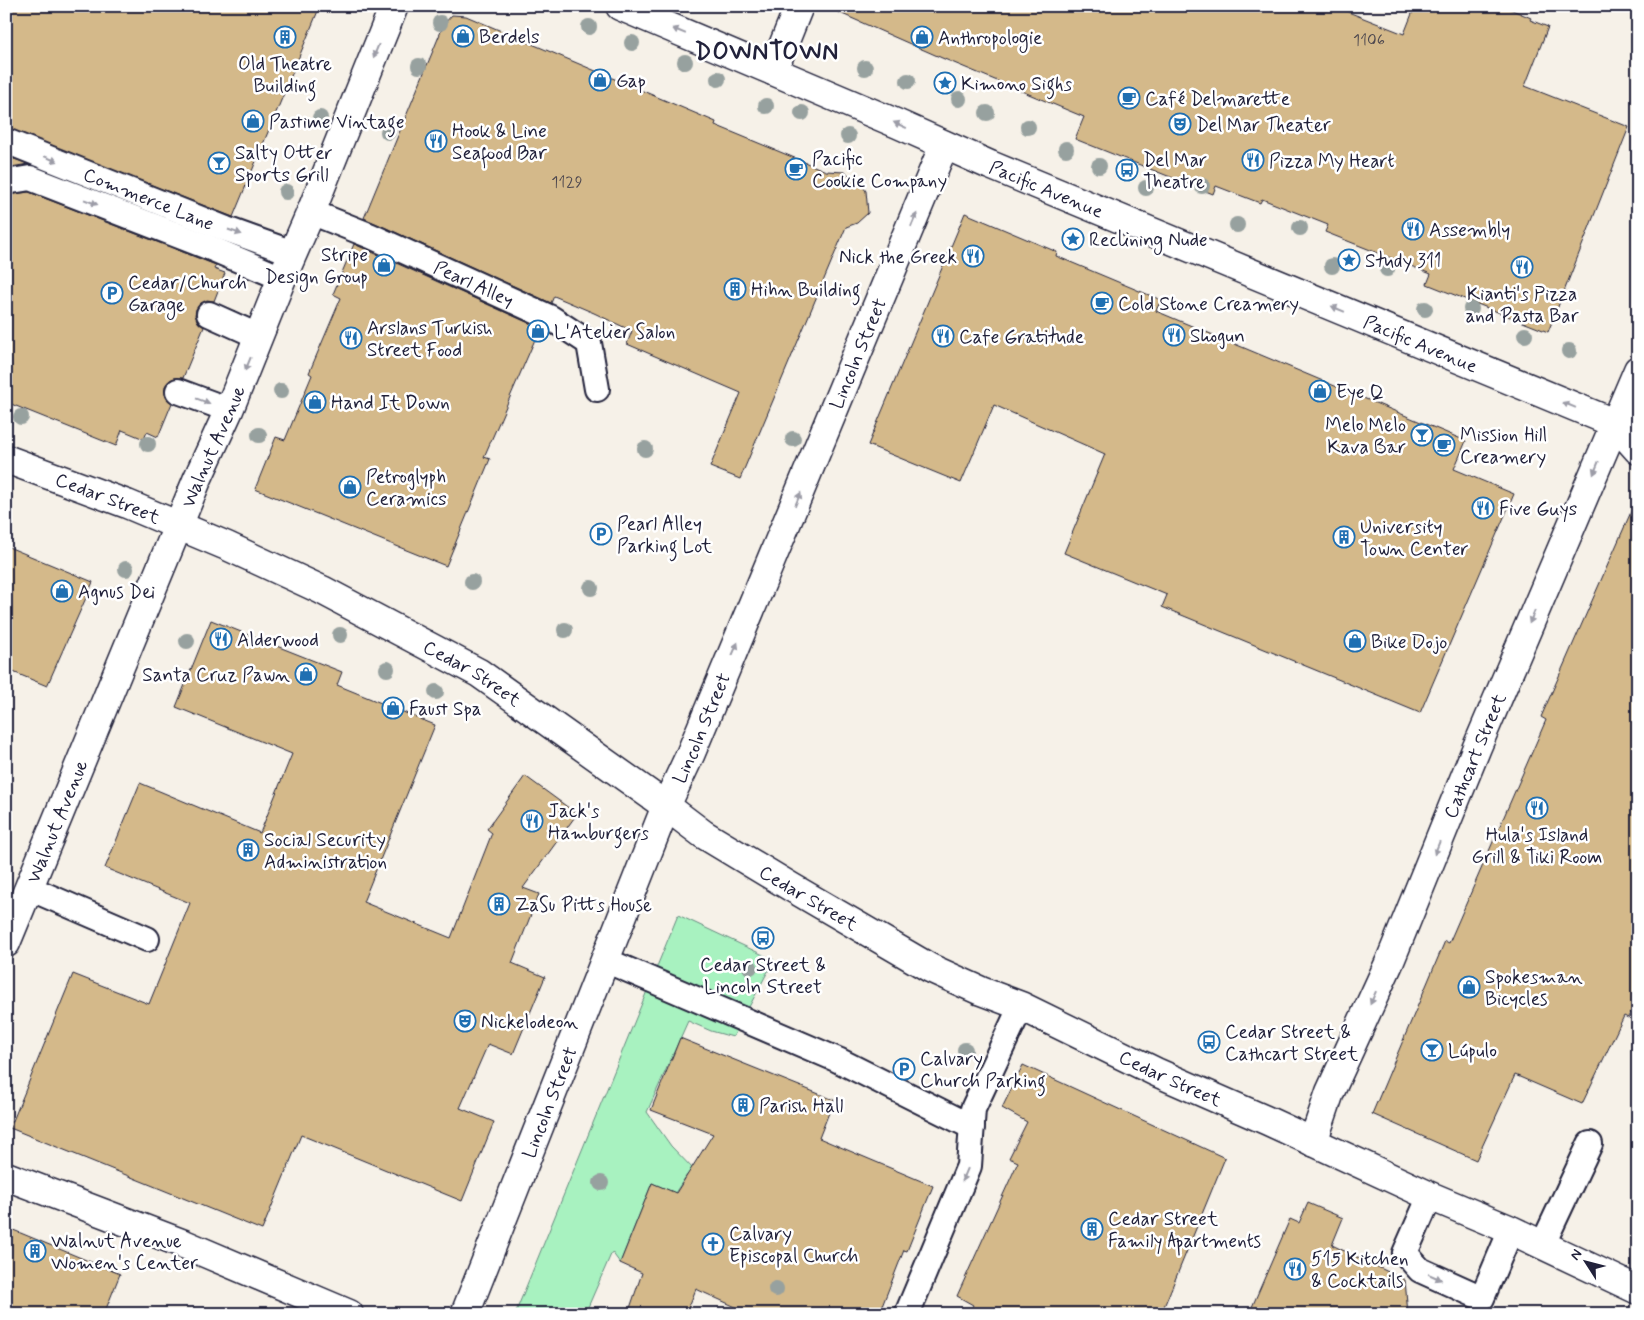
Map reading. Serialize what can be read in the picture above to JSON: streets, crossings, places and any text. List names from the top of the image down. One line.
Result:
{"streets":{"street":["Pacific Avenue","Lincoln Street","Walnut Avenue","Cedar Street","Cathcart Street"],"lane":["Commerce Lane","Pearl Alley"]},"crossings":[["Pacific Avenue","Lincoln Street"],["Pacific Avenue","Cathcart Street"],["Commerce Lane","Walnut Avenue"],["Pearl Alley","Walnut Avenue"],["Lincoln Street","Cedar Street"],["Walnut Avenue","Cedar Street"],["Cedar Street","Cathcart Street"]],"one_way":["Pacific Avenue","Lincoln Street","Cathcart Street"],"districts":["DOWNTOWN"],"places":{"shop":["Berdels","Anthropologie","Gap","Pastime Vintage","Stripe Design Group","L'Atelier Salon","Eye Q","Hand It Down","Petroglyph Ceramics","Agnus Dei","Bike Dojo","Santa Cruz Pawn","Faust Spa","Spokesman Bicycles"],"building":["Old Theatre Building","Hihn Building","University Town Center","Social Security Administration","ZaSu Pitts House","Parish Hall","Cedar Street Family Apartments","Walnut Avenue Women's Center"],"place":["Kimono Sighs","Reclining Nude","Study 311"],"cafe":["Café Delmarette","Pacific Cookie Company","Cold Stone Creamery","Mission Hill Creamery"],"theatre":["Del Mar Theater","Nickelodeon"],"restaurant":["Hook & Line Seafood Bar","Pizza My Heart","Assembly","Nick the Greek","Kianti's Pizza and Pasta Bar","Shogun","Cafe Gratitude","Arslans Turkish Street Food","Five Guys","Alderwood","Hula's Island Grill & Tiki Room","Jack's Hamburgers","515 Kitchen & Cocktails"],"bar":["Salty Otter Sports Grill","Melo Melo Kava Bar","Lúpulo"],"bus stop":["Del Mar Theatre","Cedar Street & Lincoln Street","Cedar Street & Cathcart Street"],"parking":["Cedar/Church Garage","Pearl Alley Parking Lot","Calvary Church Parking"],"church":["Calvary Episcopal Church"]},"house_numbers":["1106","1129"],"north":"top left"}
